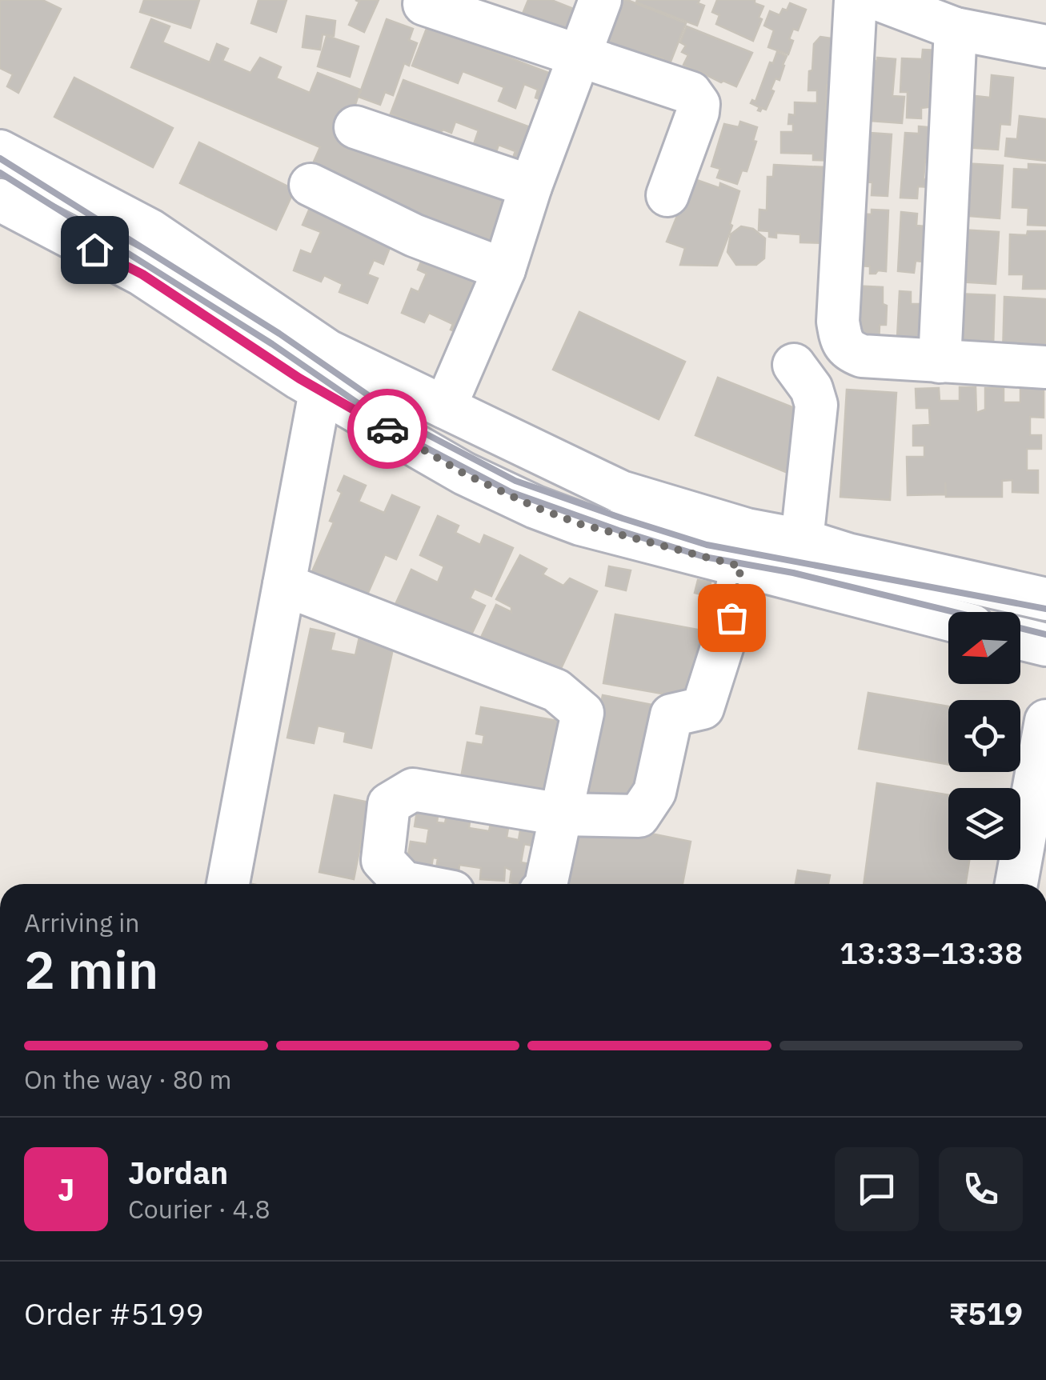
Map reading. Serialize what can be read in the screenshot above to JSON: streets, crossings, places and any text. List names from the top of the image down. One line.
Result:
{"north":"left","page":{"heading":["2 min","Arriving in","13:33–13:38"],"panel":["Jordan","Courier · 4.8","Order #5199","₹519"],"bar":"On the way · 80 m","round":"J"}}
